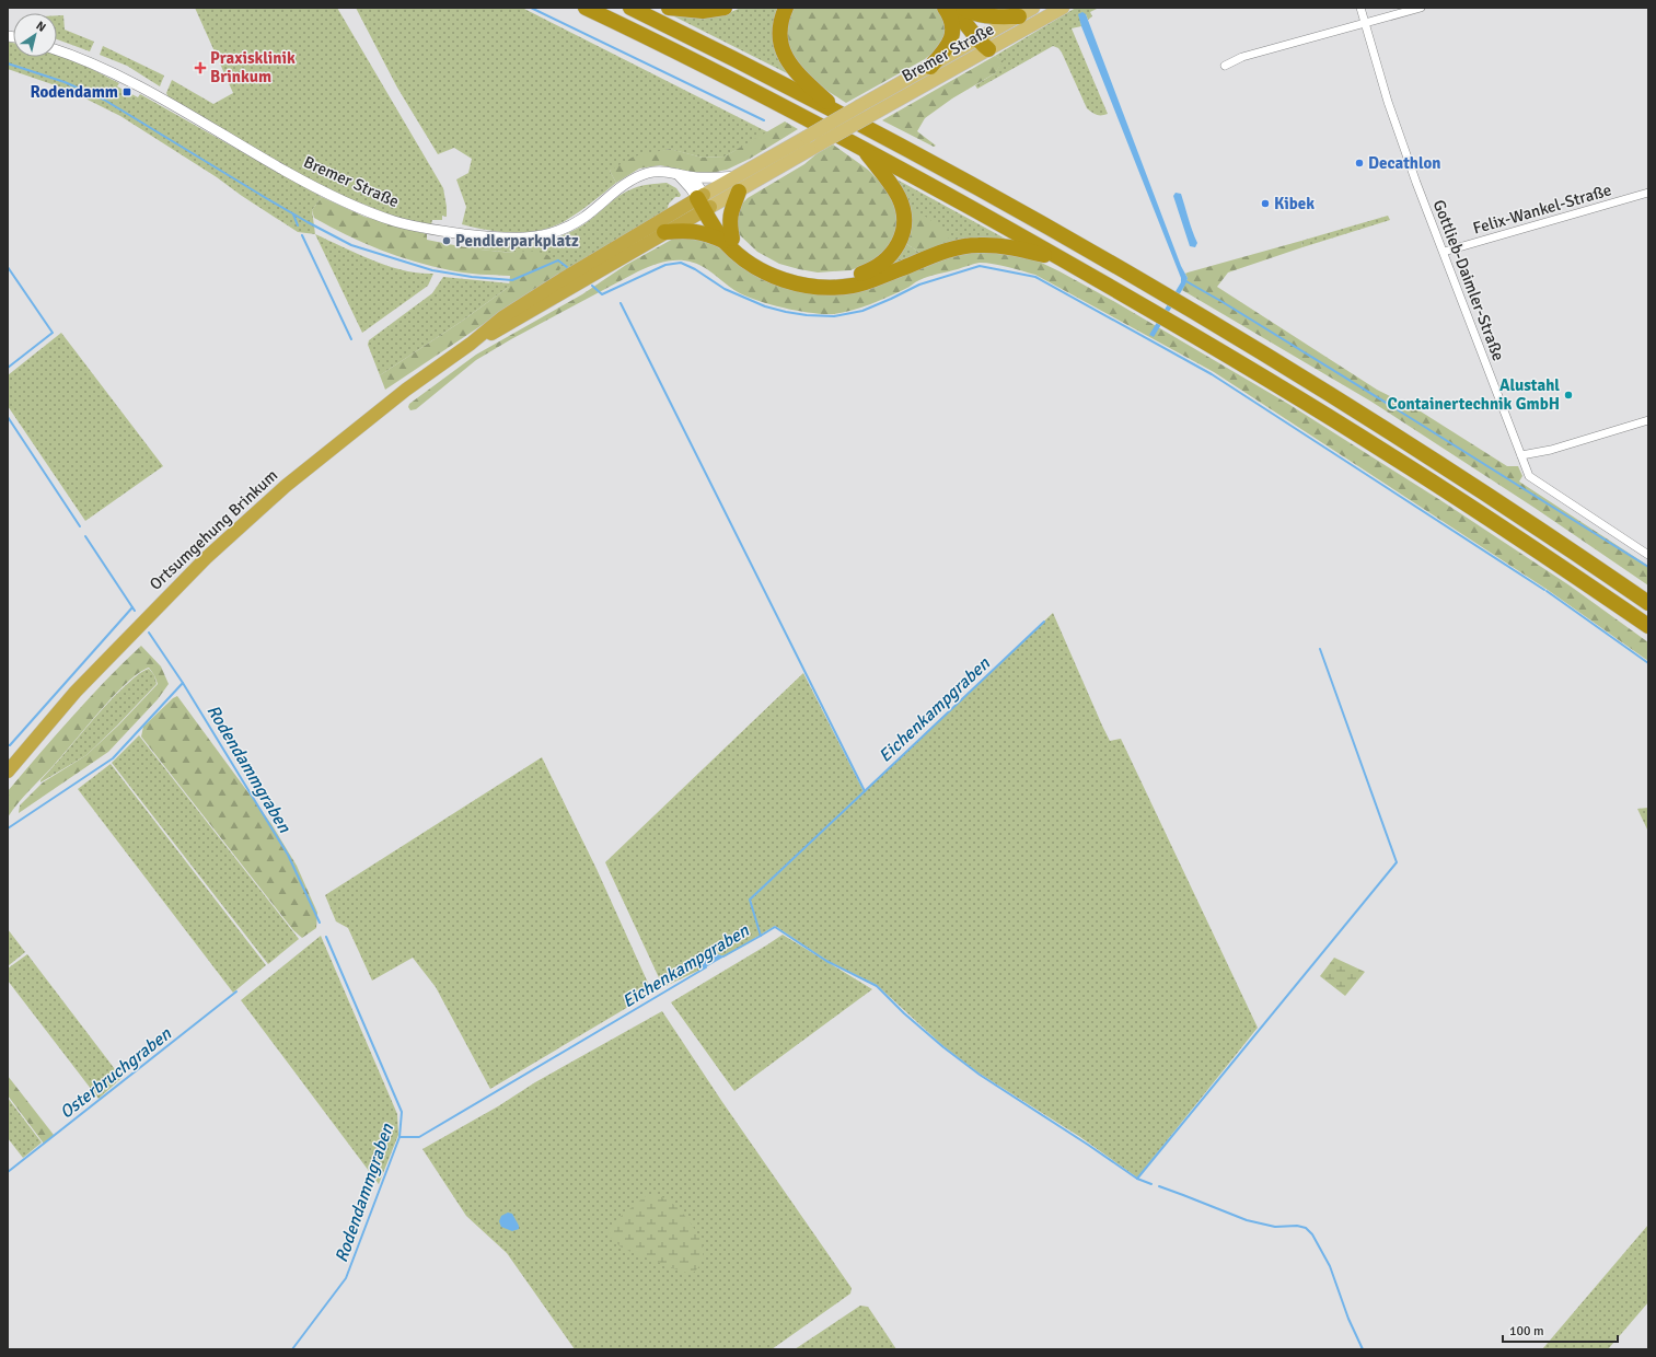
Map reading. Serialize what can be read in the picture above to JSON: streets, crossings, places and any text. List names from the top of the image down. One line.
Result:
{"streets":{"highway":["Ortsumgehung Brinkum"],"main road":["Bremer Straße"],"street":["Felix-Wankel-Straße","Gottlieb-Daimler-Straße"]},"crossings":[["Felix-Wankel-Straße","Gottlieb-Daimler-Straße"]],"water":["Eichenkampgraben","Rodendammgraben","Osterbruchgraben"],"places":{"health":["Praxisklinik Brinkum"],"transit":["Rodendamm"],"other":["Decathlon","Kibek","Pendlerparkplatz","Alustahl Containertechnik GmbH"]},"scale_bar":"100 m","north":"top right"}
